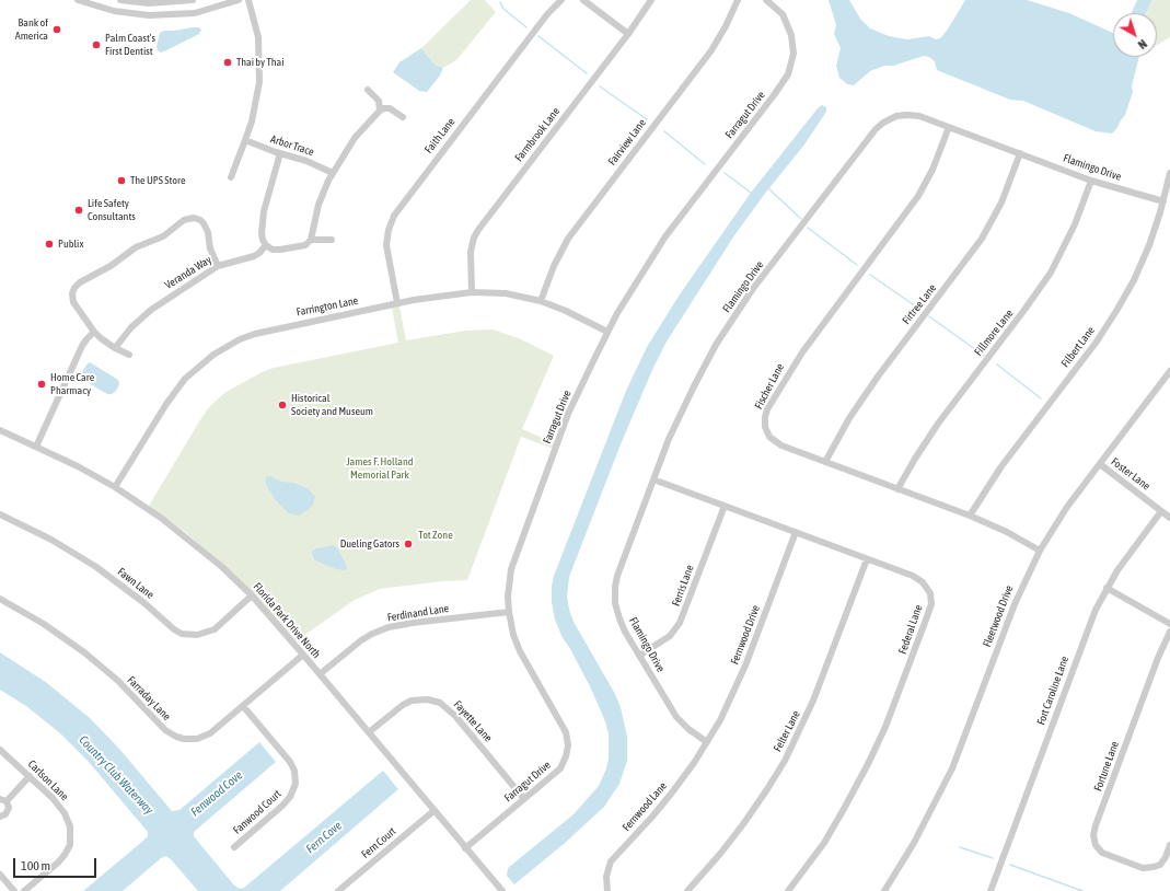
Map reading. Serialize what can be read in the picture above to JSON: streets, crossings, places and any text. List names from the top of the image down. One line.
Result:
{"streets":{"street":["Farragut Drive","Farmbrook Lane","Faith Lane","Fairview Lane","Arbor Trace","Flamingo Drive","Veranda Way","Firtree Lane","Farrington Lane","Fillmore Lane","Filbert Lane","Fischer Lane","Foster Lane","Fawn Lane","Ferris Lane","Ferdinand Lane","Fleetwood Drive","Florida Park Drive North","Federal Lane","Fernwood Drive","Fort Caroline Lane","Farraday Lane","Fayette Lane","Felter Lane","Fortune Lane","Carlson Lane","Fernwood Lane","Fanwood Court","Fern Court"]},"crossings":[["Farragut Drive","Farrington Lane"],["Farragut Drive","Ferdinand Lane"],["Farragut Drive","Florida Park Drive North"],["Farragut Drive","Fayette Lane"],["Farmbrook Lane","Farrington Lane"],["Faith Lane","Farrington Lane"],["Fairview Lane","Farrington Lane"],["Flamingo Drive","Firtree Lane"],["Flamingo Drive","Fillmore Lane"],["Flamingo Drive","Filbert Lane"],["Flamingo Drive","Fischer Lane"],["Flamingo Drive","Ferris Lane"],["Flamingo Drive","Federal Lane"],["Flamingo Drive","Fernwood Drive"],["Flamingo Drive","Fernwood Lane"],["Firtree Lane","Fischer Lane"],["Farrington Lane","Florida Park Drive North"],["Fillmore Lane","Fischer Lane"],["Filbert Lane","Fischer Lane"],["Fischer Lane","Fleetwood Drive"],["Foster Lane","Fleetwood Drive"],["Foster Lane","Fort Caroline Lane"],["Fawn Lane","Florida Park Drive North"],["Ferris Lane","Federal Lane"],["Ferdinand Lane","Florida Park Drive North"],["Florida Park Drive North","Farraday Lane"],["Florida Park Drive North","Fayette Lane"],["Florida Park Drive North","Fern Court"],["Federal Lane","Fernwood Drive"],["Federal Lane","Felter Lane"],["Fernwood Drive","Fernwood Lane"],["Farraday Lane","Fanwood Court"]],"water":["Country Club Waterway","Fenwood Cove","Fern Cove"],"parks":["James F. Holland Memorial Park","Tot Zone"],"places":["Bank of America","Palm Coast's First Dentist","Thai by Thai","The UPS Store","Life Safety Consultants","Publix","Home Care Pharmacy","Historical Society and Museum","Dueling Gators"],"scale_bar":"100 m","north":"bottom right"}
